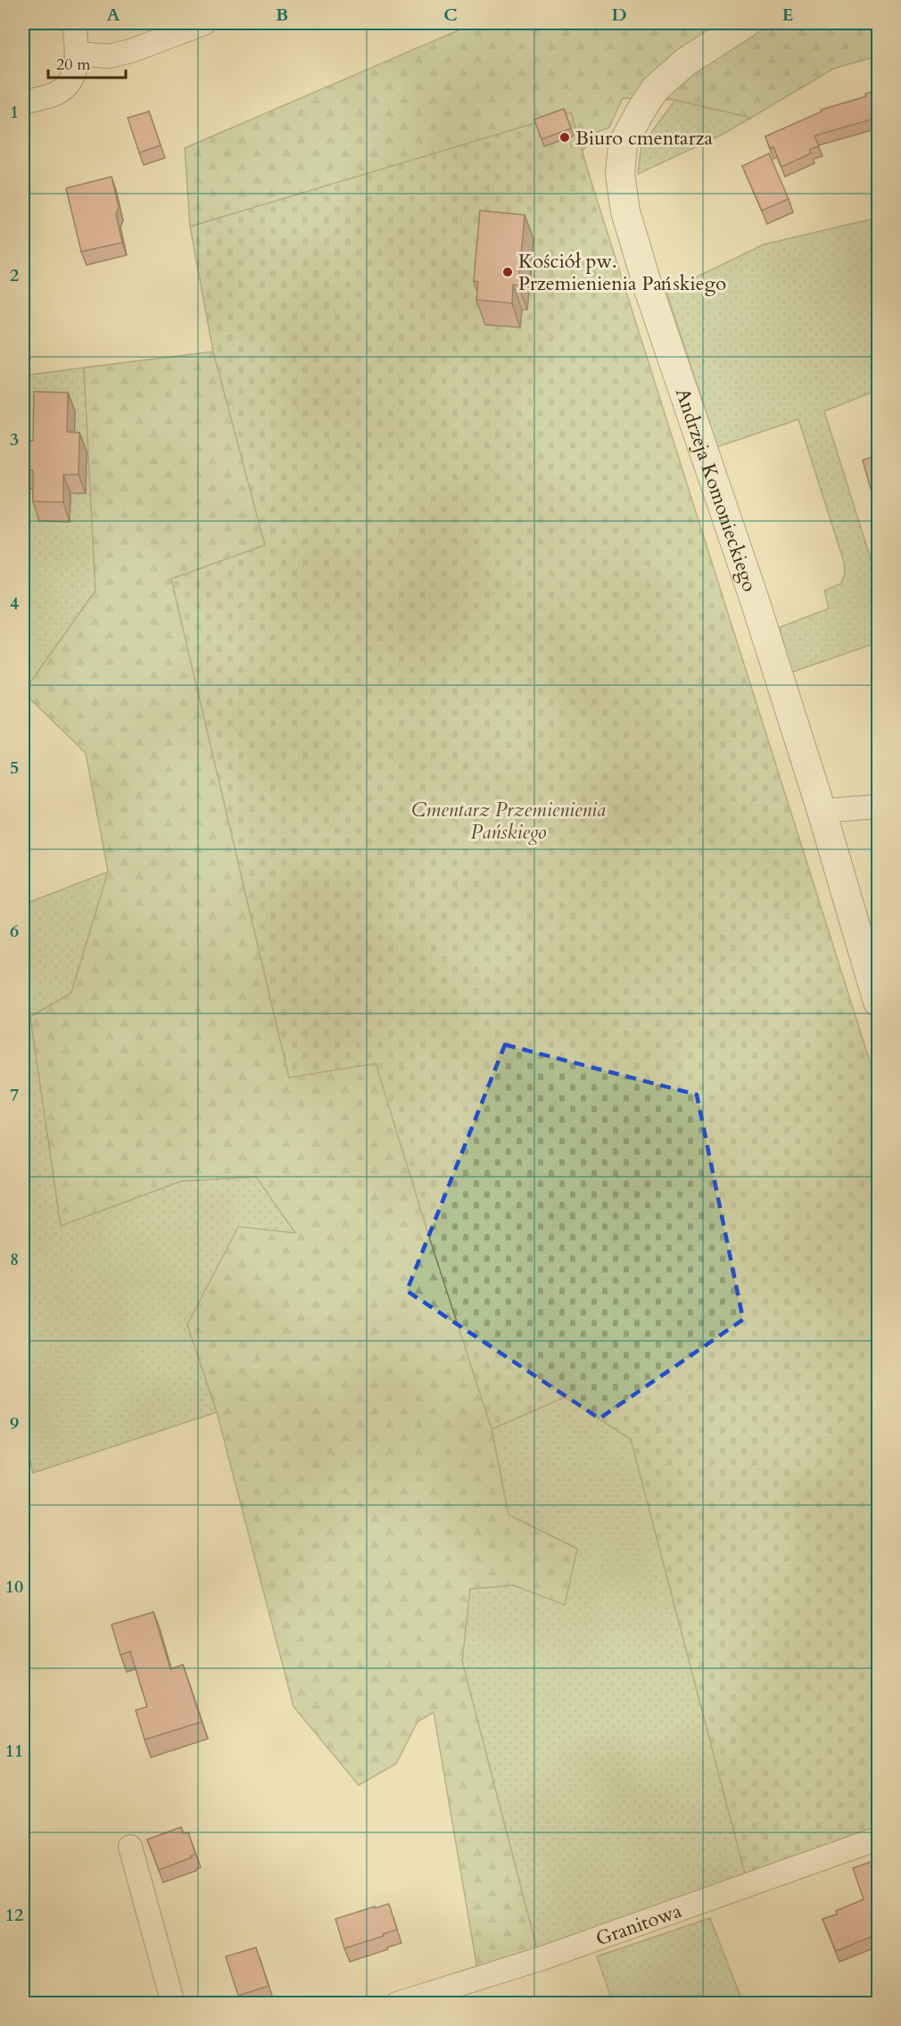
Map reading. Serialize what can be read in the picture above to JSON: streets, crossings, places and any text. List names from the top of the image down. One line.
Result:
{"streets":{"street":["Andrzeja Komonieckiego","Granitowa"]},"parks":["Cmentarz Przemienienia Pańskiego"],"places":["Biuro cmentarza","Kościół pw. Przemienienia Pańskiego"],"scale_bar":"20 m","grid":{"columns":["A","B","C","D","E"],"rows":["1","2","3","4","5","6","7","8","9","10","11","12"]}}
